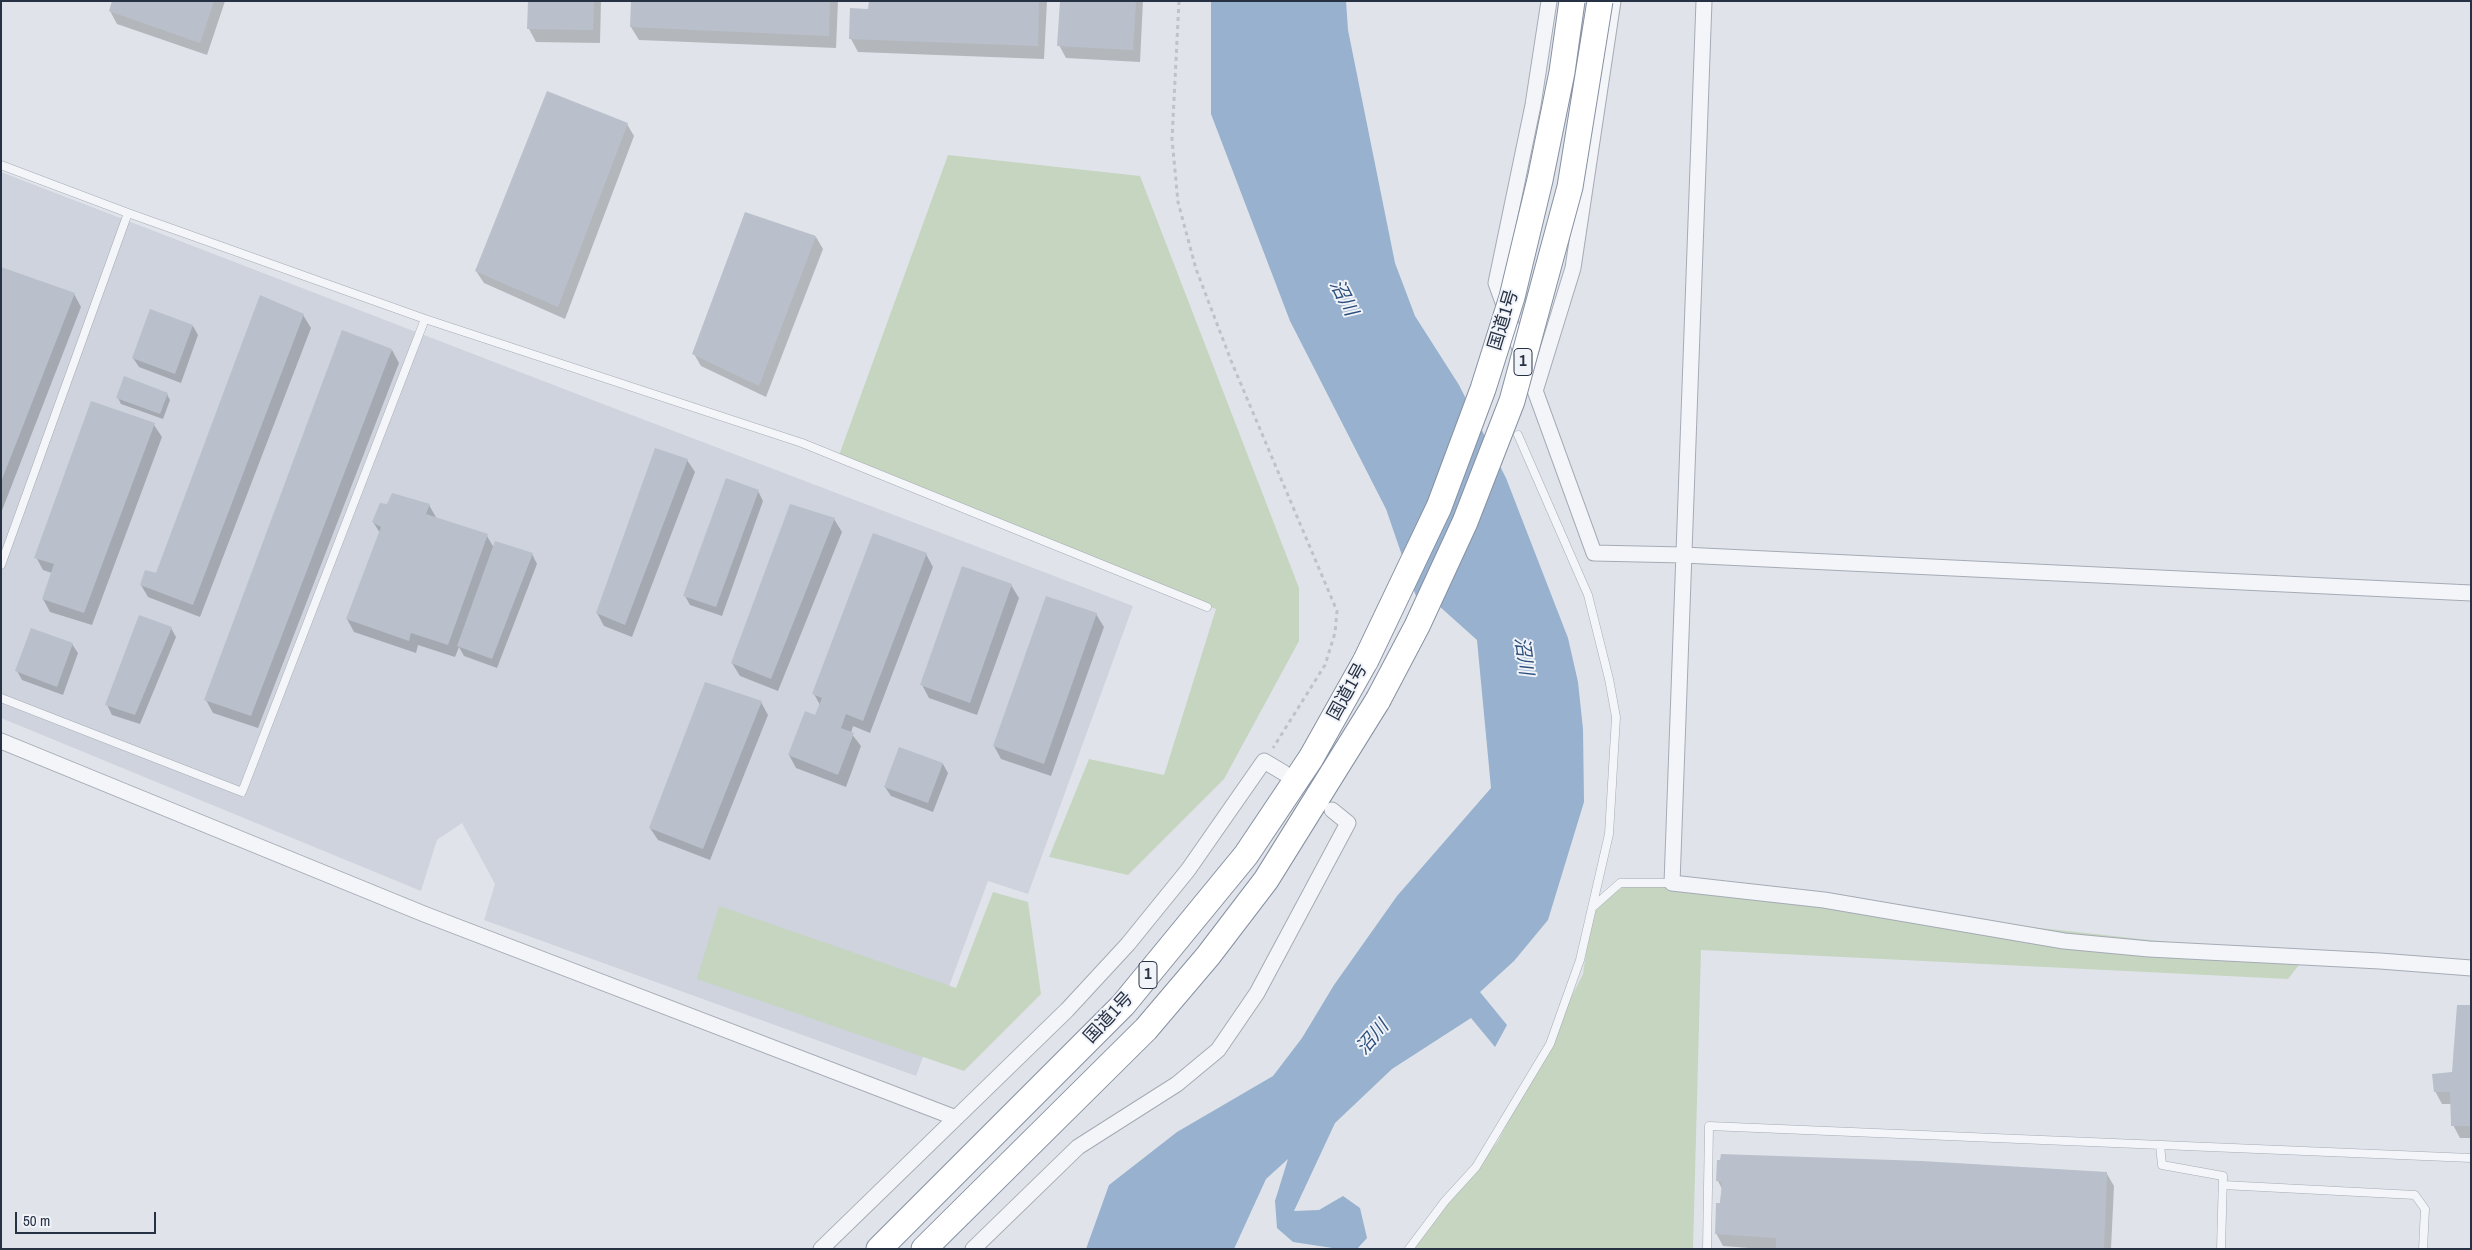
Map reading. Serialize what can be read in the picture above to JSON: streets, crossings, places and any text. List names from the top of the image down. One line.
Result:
{"streets":{"highway":["国道1号","1"]},"water":["沼川"],"scale_bar":"50 m"}
